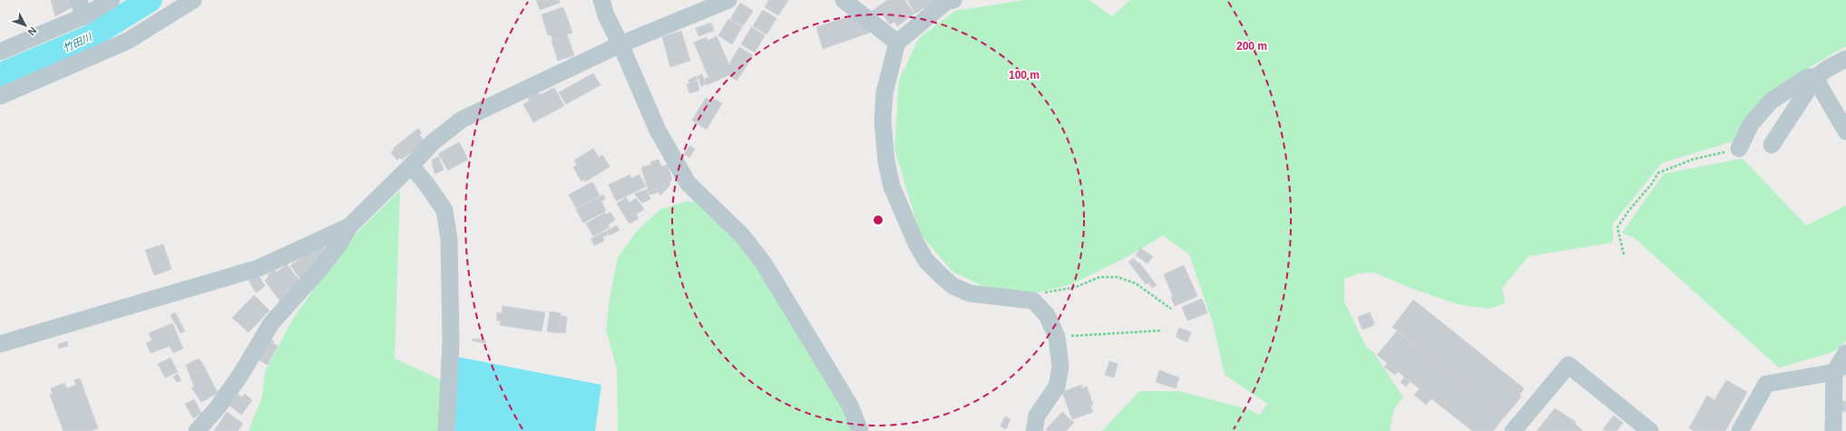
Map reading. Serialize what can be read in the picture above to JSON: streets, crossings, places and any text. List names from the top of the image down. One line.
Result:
{"water":["竹田川"],"north":"bottom right","rings":["200 m","100 m"]}
